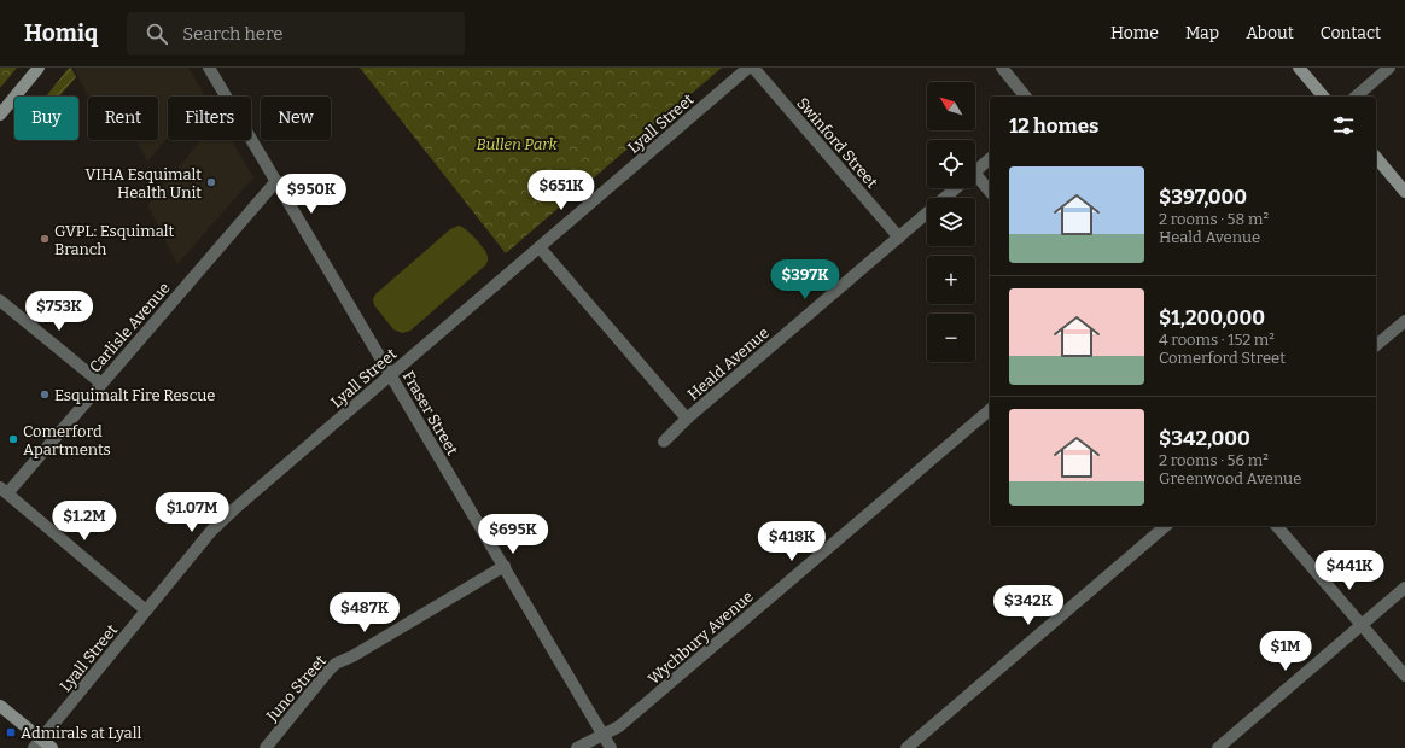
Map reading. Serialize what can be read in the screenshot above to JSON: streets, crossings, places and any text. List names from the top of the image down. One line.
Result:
{"streets":{"street":["Lyall Street","Swinford Street","Carlisle Avenue","Heald Avenue","Fraser Street","Wychbury Avenue","Juno Street"]},"crossings":[["Lyall Street","Heald Avenue"],["Lyall Street","Fraser Street"],["Swinford Street","Heald Avenue"],["Carlisle Avenue","Fraser Street"],["Fraser Street","Wychbury Avenue"],["Fraser Street","Juno Street"]],"parks":["Bullen Park"],"places":{"other":["VIHA Esquimalt Health Unit","GVPL: Esquimalt Branch","Esquimalt Fire Rescue","Comerford Apartments"],"transit":["Admirals at Lyall"]},"north":"top left","page":{"header":"Homiq","search":"Search here","nav":["Home","Map","About","Contact"],"map_buttons":["+","−"],"chip":["Buy","Rent","Filters","New"],"heading":"12 homes","list":[{"name":"$397,000","note":"2 rooms · 58 m² · Heald Avenue"},{"name":"$1,200,000","note":"4 rooms · 152 m² · Comerford Street"},{"name":"$342,000","note":"2 rooms · 56 m² · Greenwood Avenue"}],"price":["$651K","$950K","$397K","$753K","$1.07M","$1.2M","$695K","$418K","$441K","$342K","$487K","$1M"]}}
